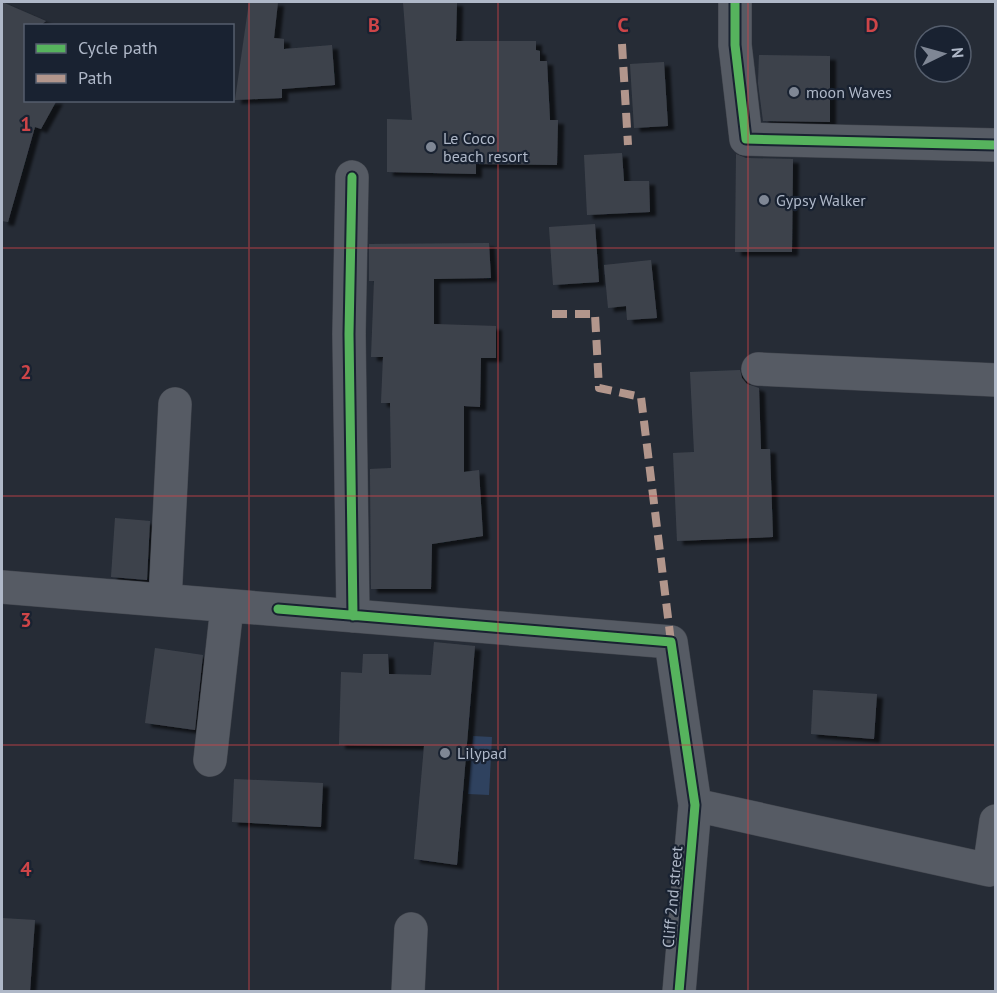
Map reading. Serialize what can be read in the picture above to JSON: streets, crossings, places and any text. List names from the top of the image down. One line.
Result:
{"streets":{"street":["Cliff 2nd street"]},"places":["moon Waves","Le Coco beach resort","Gypsy Walker","Lilypad"],"legend":["Cycle path","Path"],"north":"right","grid":{"columns":["B","C","D"],"rows":["1","2","3","4"]}}
